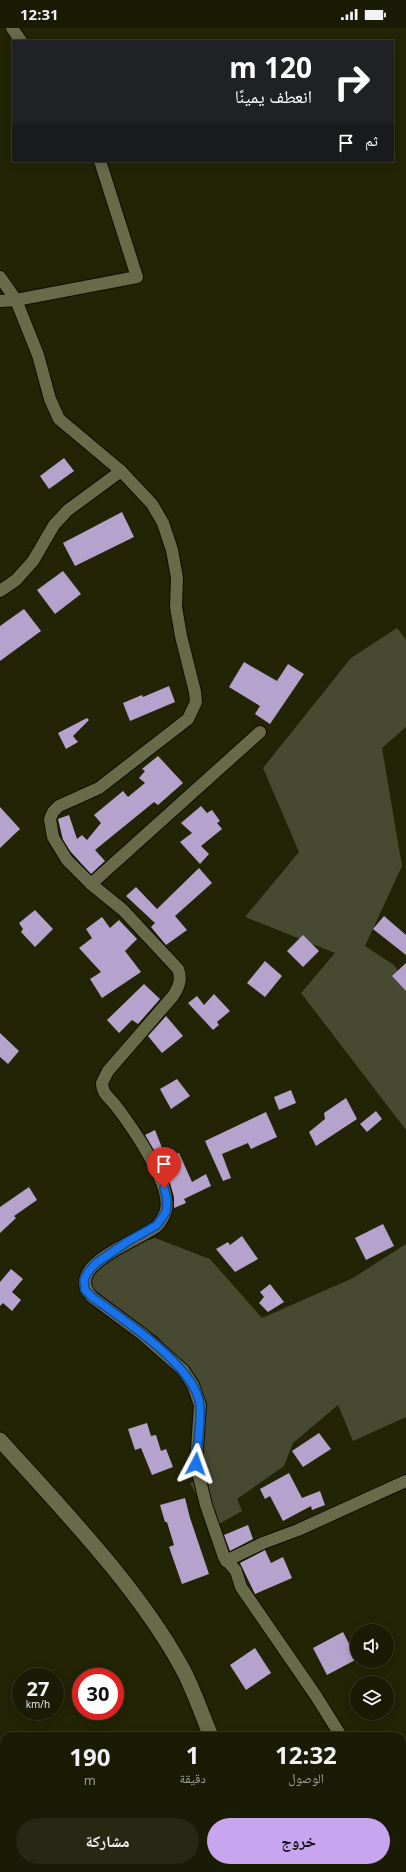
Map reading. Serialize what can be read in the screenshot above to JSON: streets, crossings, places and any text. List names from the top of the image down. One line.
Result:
{"page":{"status":"12:31","turn":["120 m","انعطف يمينًا"],"then":"ثم","speed":"27 km/h","limit":"30","eta":["12:32","الوصول","1","دقيقة","190","m"],"buttons":["خروج","مشاركة"]}}
